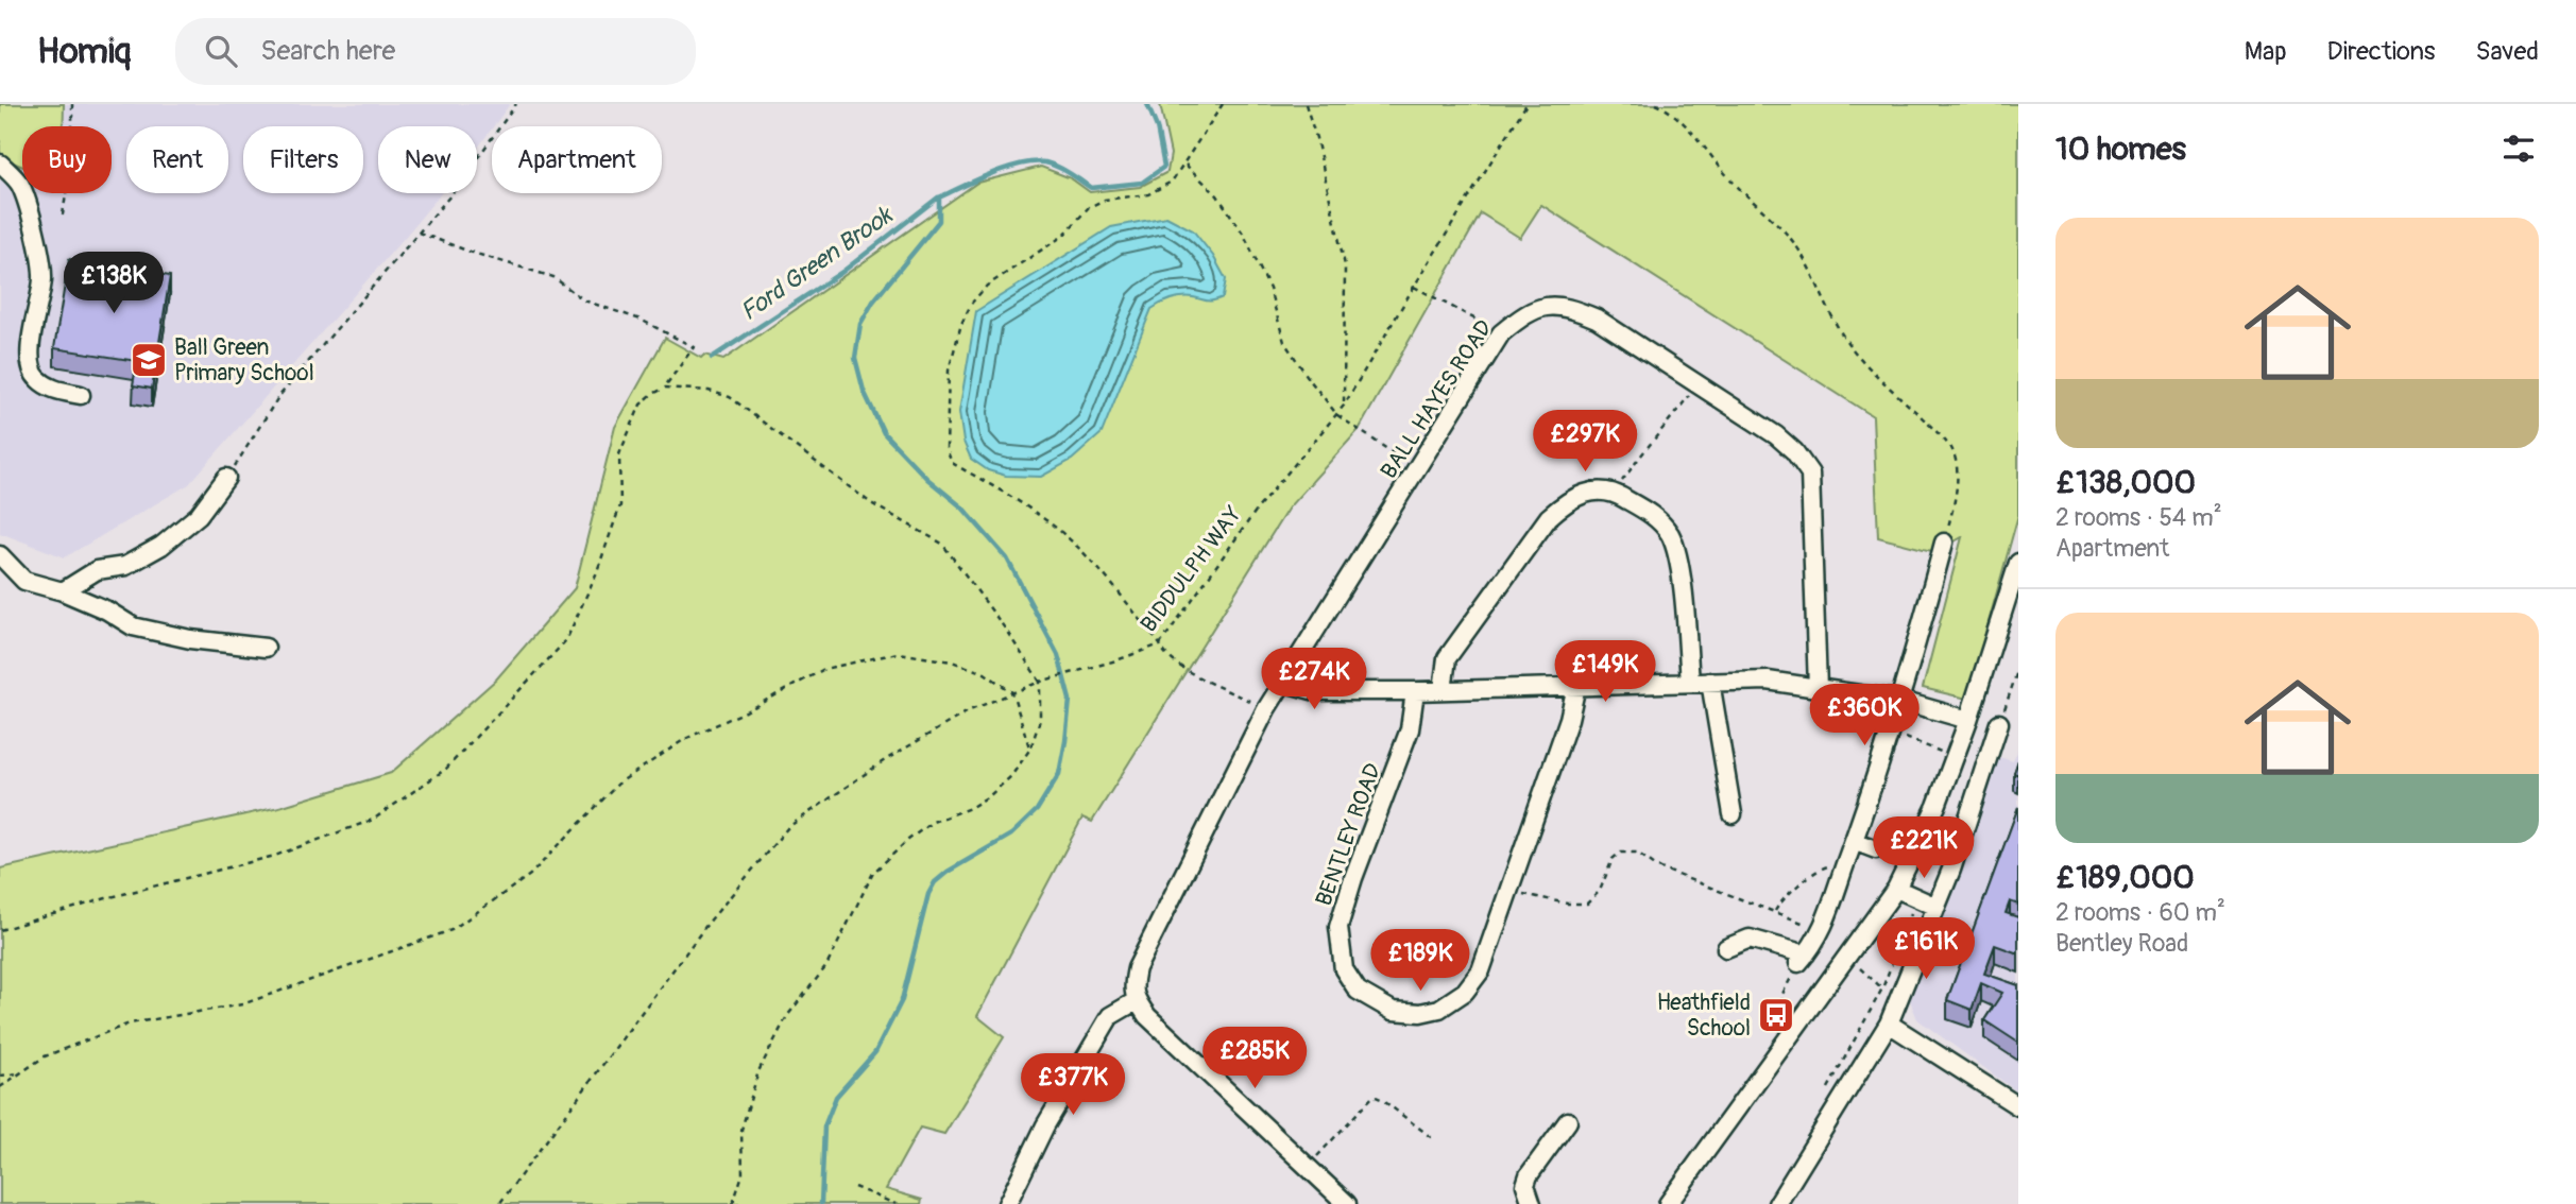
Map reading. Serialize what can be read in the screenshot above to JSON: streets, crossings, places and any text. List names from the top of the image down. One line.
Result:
{"streets":{"street":["BALL HAYES ROAD","BENTLEY ROAD"],"path":["BIDDULPH WAY"]},"water":["Ford Green Brook"],"places":{"school or university":["Ball Green Primary School"],"bus stop":["Heathfield School"]},"page":{"header":"Homiq","search":"Search here","nav":["Map","Directions","Saved"],"heading":"10 homes","chip":["Buy","Rent","Filters","New","Apartment"],"list":[{"name":"£138,000","note":"2 rooms · 54 m² · Apartment"},{"name":"£189,000","note":"2 rooms · 60 m² · Bentley Road"}],"price":["£138K","£297K","£149K","£274K","£360K","£221K","£161K","£189K","£285K","£377K"]}}
